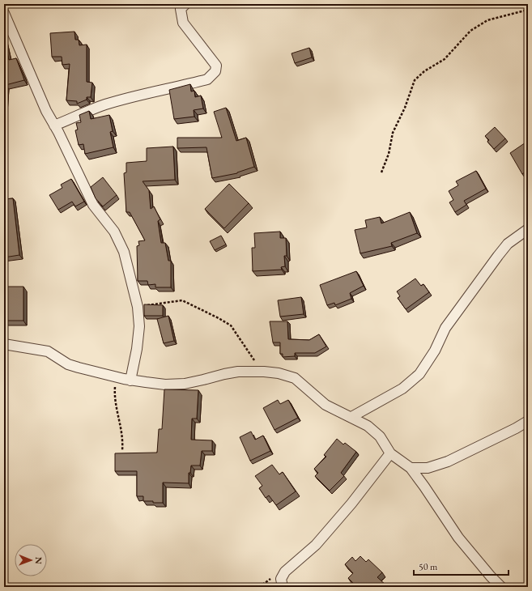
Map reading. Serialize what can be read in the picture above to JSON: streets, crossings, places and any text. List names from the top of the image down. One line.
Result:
{"scale_bar":"50 m","north":"right"}
